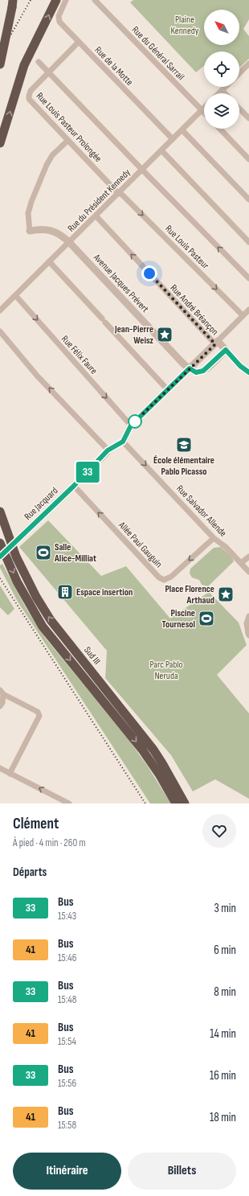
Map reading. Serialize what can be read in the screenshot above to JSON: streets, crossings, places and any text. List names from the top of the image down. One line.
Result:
{"streets":{"highway":["Sud III"],"street":["Rue du Général Sarrail","Rue de la Motte","Rue Louis Pasteur Prolongée","Rue du Président Kennedy","Rue Louis Pasteur","Avenue Jacques Prévert","Rue André Bréançon","Rue Félix Faure","Rue Jacquard","Rue Salvador Allende","Allée Paul Gauguin"]},"crossings":[["Rue du Général Sarrail","Rue du Président Kennedy"],["Rue de la Motte","Rue du Président Kennedy"],["Rue Louis Pasteur Prolongée","Rue du Président Kennedy"],["Rue Louis Pasteur Prolongée","Rue Louis Pasteur"],["Rue du Président Kennedy","Rue Louis Pasteur"],["Rue du Président Kennedy","Avenue Jacques Prévert"],["Rue du Président Kennedy","Rue André Bréançon"],["Rue du Président Kennedy","Rue Félix Faure"],["Rue Jacquard","Rue Salvador Allende"],["Rue Jacquard","Allée Paul Gauguin"],["Rue Salvador Allende","Allée Paul Gauguin"]],"one_way":["Rue André Bréançon","Rue Salvador Allende"],"parks":["Plaine Kennedy","Parc Pablo Neruda"],"places":{"place":["Jean-Pierre Weisz","Place Florence Arthaud"],"school or university":["École élémentaire Pablo Picasso"],"sports":["Salle Alice-Milliat","Piscine Tournesol"],"building":["Espace insertion"]},"lines":["bus line 33"],"north":"top left","page":{"on_map":"33","heading":[["Clément","À pied · 4 min · 260 m"],"Départs"],"list":[{"mark":"33","name":"Bus","note":"15:43","value":"3 min"},{"mark":"41","name":"Bus","note":"15:46","value":"6 min"},{"mark":"33","name":"Bus","note":"15:48","value":"8 min"},{"mark":"41","name":"Bus","note":"15:54","value":"14 min"},{"mark":"33","name":"Bus","note":"15:56","value":"16 min"},{"mark":"41","name":"Bus","note":"15:58","value":"18 min"}],"buttons":["Itinéraire","Billets"]}}
